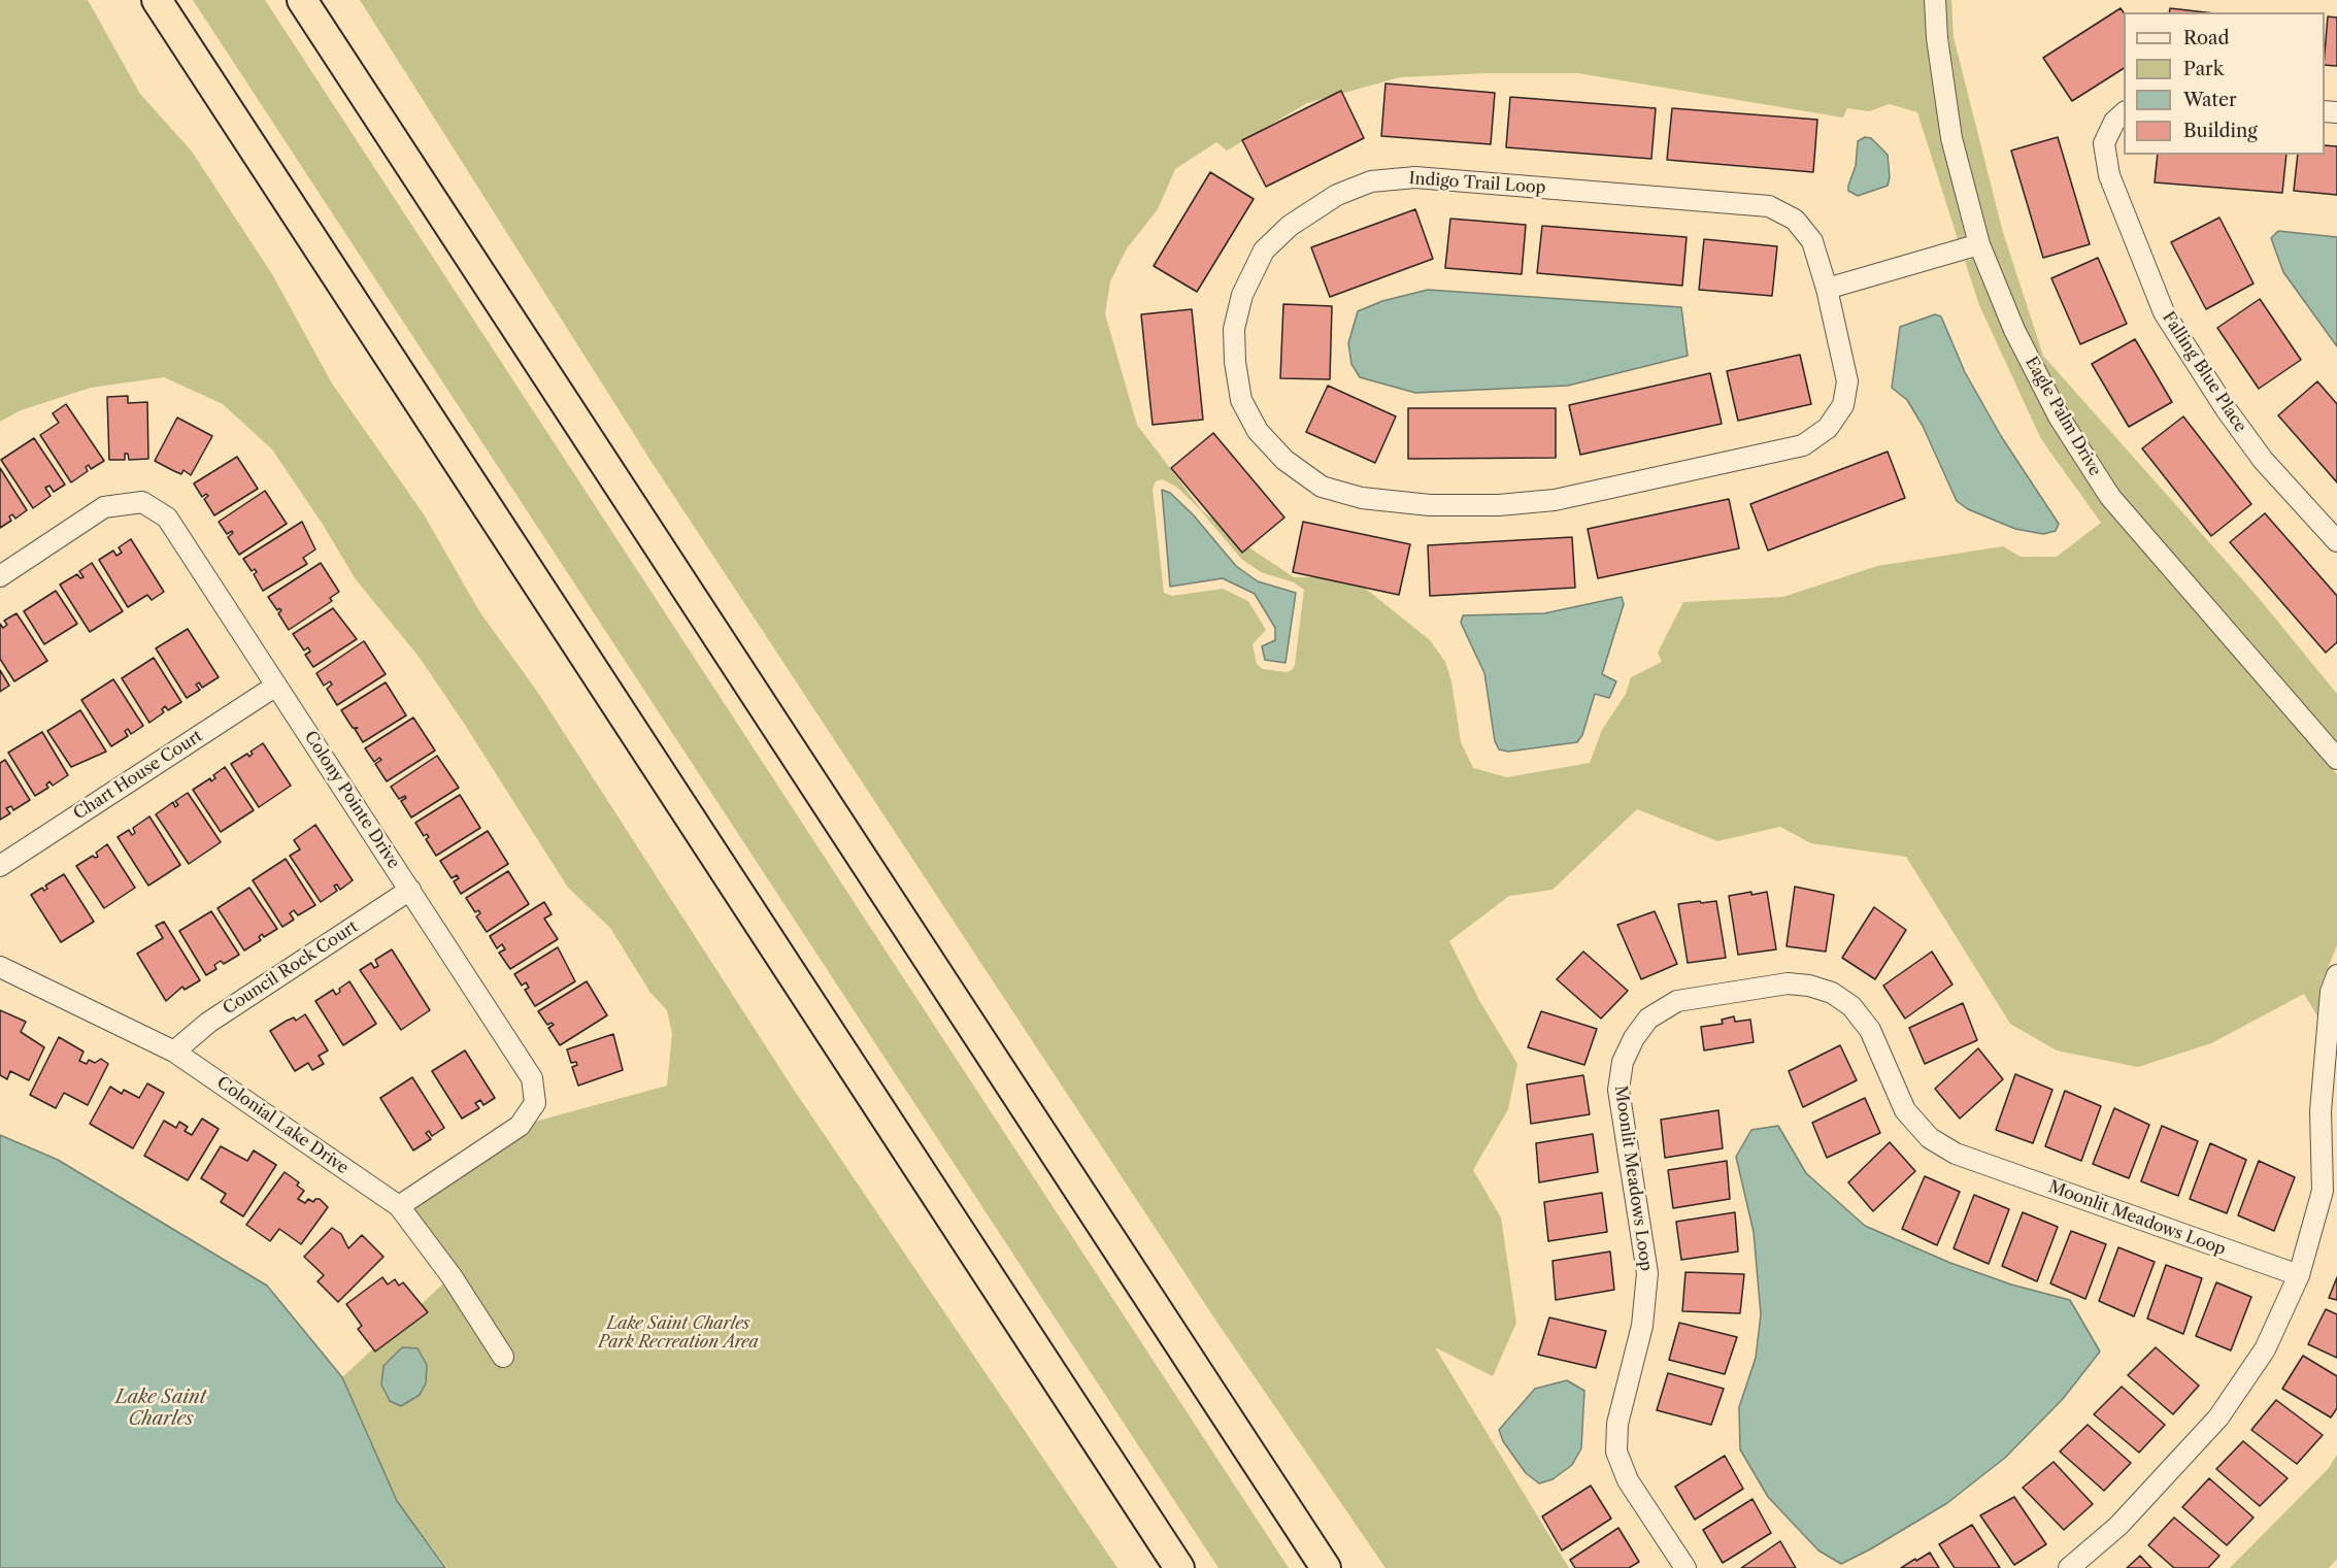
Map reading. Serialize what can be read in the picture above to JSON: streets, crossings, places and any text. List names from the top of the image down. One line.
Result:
{"streets":{"street":["Indigo Trail Loop","Falling Blue Place","Eagle Palm Drive","Chart House Court","Colony Pointe Drive","Council Rock Court","Colonial Lake Drive","Moonlit Meadows Loop"]},"crossings":[["Chart House Court","Colony Pointe Drive"],["Colony Pointe Drive","Council Rock Court"],["Colony Pointe Drive","Colonial Lake Drive"],["Council Rock Court","Colonial Lake Drive"]],"water":["Lake Saint Charles"],"parks":["Lake Saint Charles Park Recreation Area"],"legend":["Road","Park","Water","Building"]}
